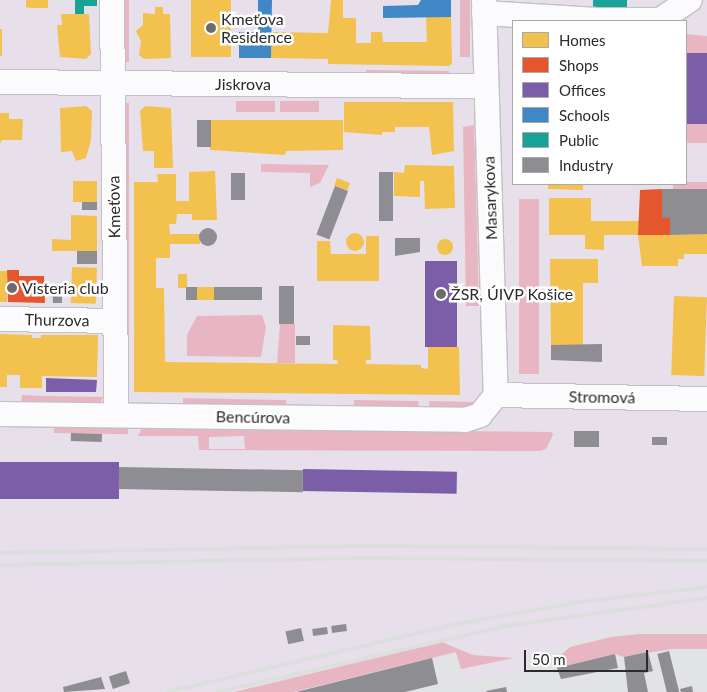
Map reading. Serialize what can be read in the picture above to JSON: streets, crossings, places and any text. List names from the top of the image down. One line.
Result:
{"streets":{"street":["Jiskrova","Masarykova","Kmeťova","Thurzova","Stromová","Bencúrova"]},"crossings":[["Jiskrova","Masarykova"],["Jiskrova","Kmeťova"],["Masarykova","Stromová"],["Masarykova","Bencúrova"],["Kmeťova","Thurzova"],["Kmeťova","Bencúrova"],["Stromová","Bencúrova"]],"places":["Kmeťova Residence","Visteria club","ŽSR, ÚIVP Košice"],"legend":["Homes","Shops","Offices","Schools","Public","Industry"],"scale_bar":"50 m"}
